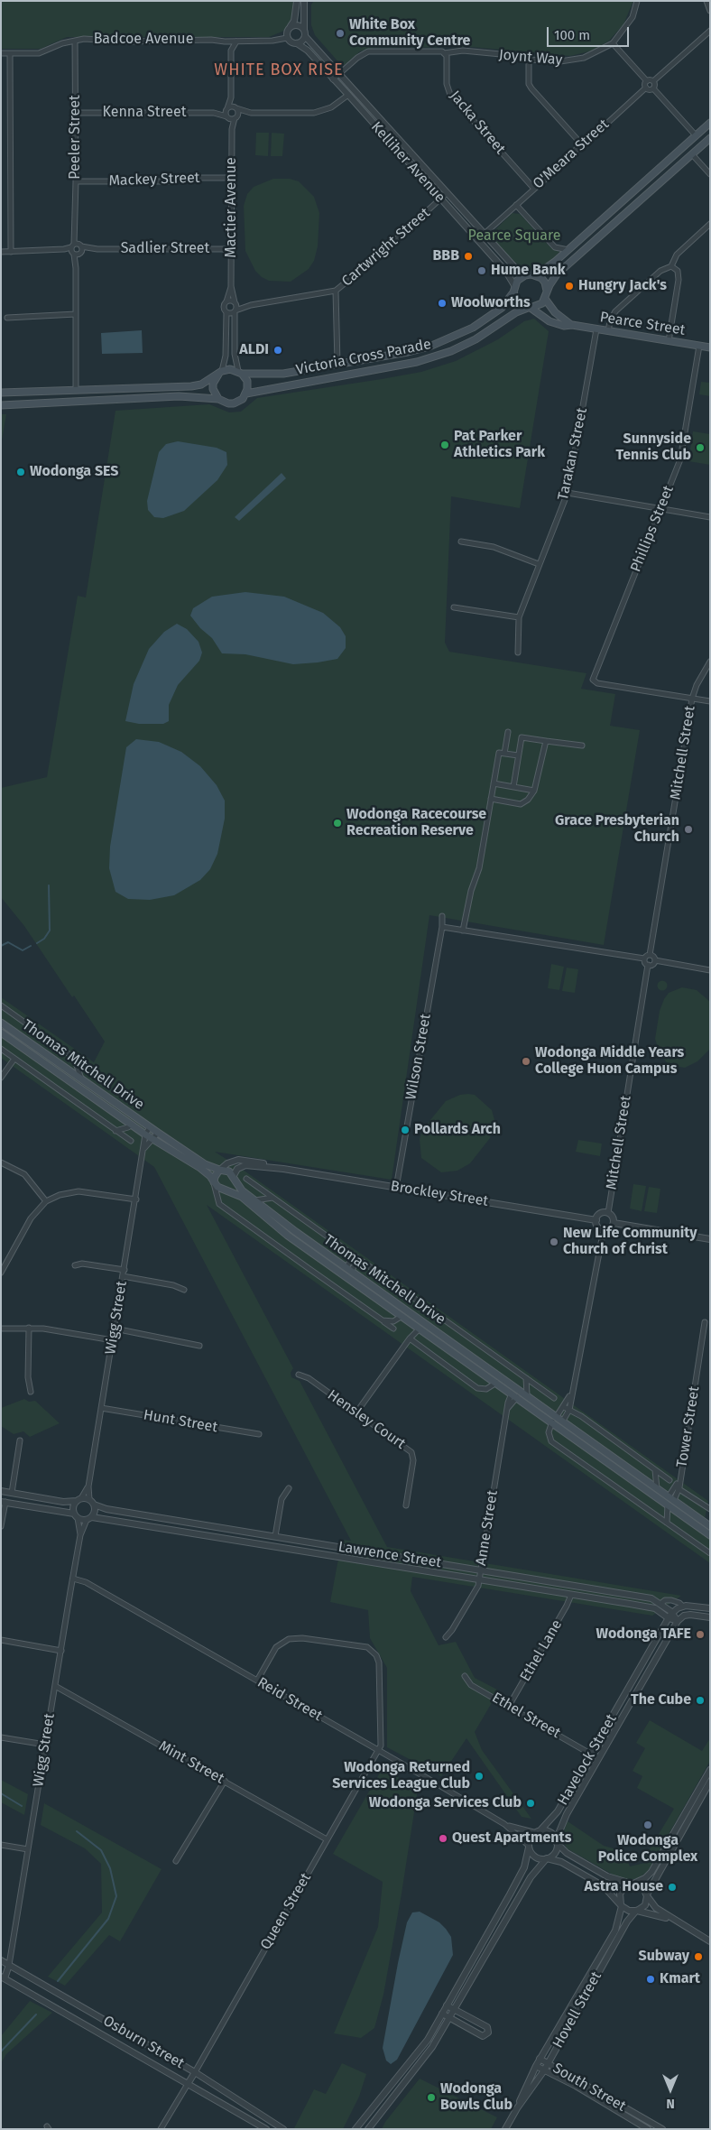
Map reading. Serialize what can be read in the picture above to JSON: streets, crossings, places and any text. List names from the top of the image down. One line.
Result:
{"streets":{"main road":["Pearce Street","Victoria Cross Parade","Thomas Mitchell Drive"],"street":["Badcoe Avenue","Joynt Way","Kenna Street","Jacka Street","Peeler Street","O'Meara Street","Kelliher Avenue","Mackey Street","Mactier Avenue","Cartwright Street","Sadlier Street","Tarakan Street","Phillips Street","Mitchell Street","Wilson Street","Brockley Street","Wigg Street","Hensley Court","Hunt Street","Tower Street","Anne Street","Lawrence Street","Ethel Lane","Reid Street","Ethel Street","Havelock Street","Mint Street","Queen Street","Hovell Street","Osburn Street","South Street"]},"crossings":[["Badcoe Avenue","Peeler Street"],["Badcoe Avenue","Kelliher Avenue"],["Joynt Way","Jacka Street"],["Kenna Street","Peeler Street"],["Kenna Street","Mactier Avenue"],["Jacka Street","O'Meara Street"],["Peeler Street","Mackey Street"],["Peeler Street","Sadlier Street"],["O'Meara Street","Kelliher Avenue"],["Kelliher Avenue","Cartwright Street"],["Kelliher Avenue","Pearce Street"],["Kelliher Avenue","Victoria Cross Parade"],["Mackey Street","Mactier Avenue"],["Mactier Avenue","Cartwright Street"],["Mactier Avenue","Sadlier Street"],["Pearce Street","Victoria Cross Parade"],["Pearce Street","Tarakan Street"],["Pearce Street","Phillips Street"],["Phillips Street","Mitchell Street"],["Mitchell Street","Brockley Street"],["Wilson Street","Brockley Street"],["Thomas Mitchell Drive","Brockley Street"],["Thomas Mitchell Drive","Wigg Street"],["Thomas Mitchell Drive","Tower Street"],["Thomas Mitchell Drive","Anne Street"],["Wigg Street","Hunt Street"],["Wigg Street","Lawrence Street"],["Wigg Street","Reid Street"],["Wigg Street","Mint Street"],["Wigg Street","Osburn Street"],["Anne Street","Lawrence Street"],["Lawrence Street","Ethel Lane"],["Lawrence Street","Havelock Street"],["Ethel Lane","Ethel Street"],["Reid Street","Havelock Street"],["Reid Street","Queen Street"],["Ethel Street","Havelock Street"],["Mint Street","Queen Street"],["Queen Street","Osburn Street"],["Hovell Street","South Street"]],"districts":["WHITE BOX RISE"],"parks":["Pearce Square"],"places":["White Box Community Centre","BBB","Hume Bank","Hungry Jack's","Woolworths","ALDI","Pat Parker Athletics Park","Sunnyside Tennis Club","Wodonga SES","Wodonga Racecourse Recreation Reserve","Grace Presbyterian Church","Wodonga Middle Years College Huon Campus","Pollards Arch","New Life Community Church of Christ","Wodonga TAFE","The Cube","Wodonga Returned Services League Club","Wodonga Services Club","Wodonga Police Complex","Quest Apartments","Astra House","Subway","Kmart","Wodonga Bowls Club"],"scale_bar":"100 m","north":"bottom"}
